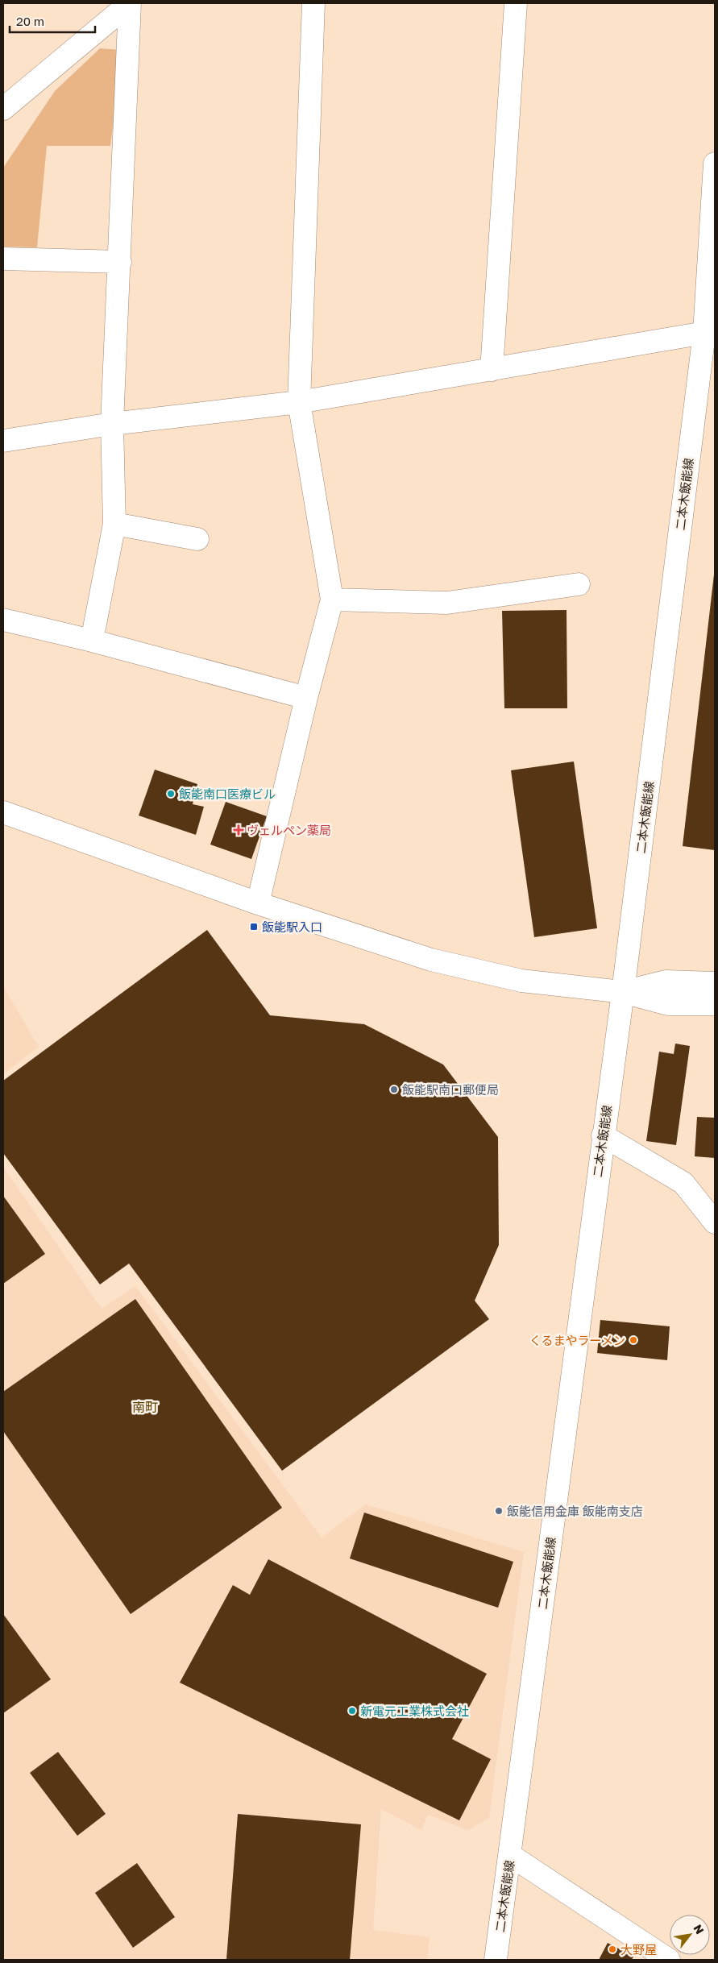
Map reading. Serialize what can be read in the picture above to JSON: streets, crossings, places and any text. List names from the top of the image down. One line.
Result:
{"streets":{"street":["二本木飯能線"]},"districts":["南町"],"places":{"other":["飯能南口医療ビル","飯能駅南口郵便局","くるまやラーメン","飯能信用金庫 飯能南支店","新電元工業株式会社","大野屋"],"health":["ヴェルペン薬局"],"transit":["飯能駅入口"]},"scale_bar":"20 m","north":"top right"}
